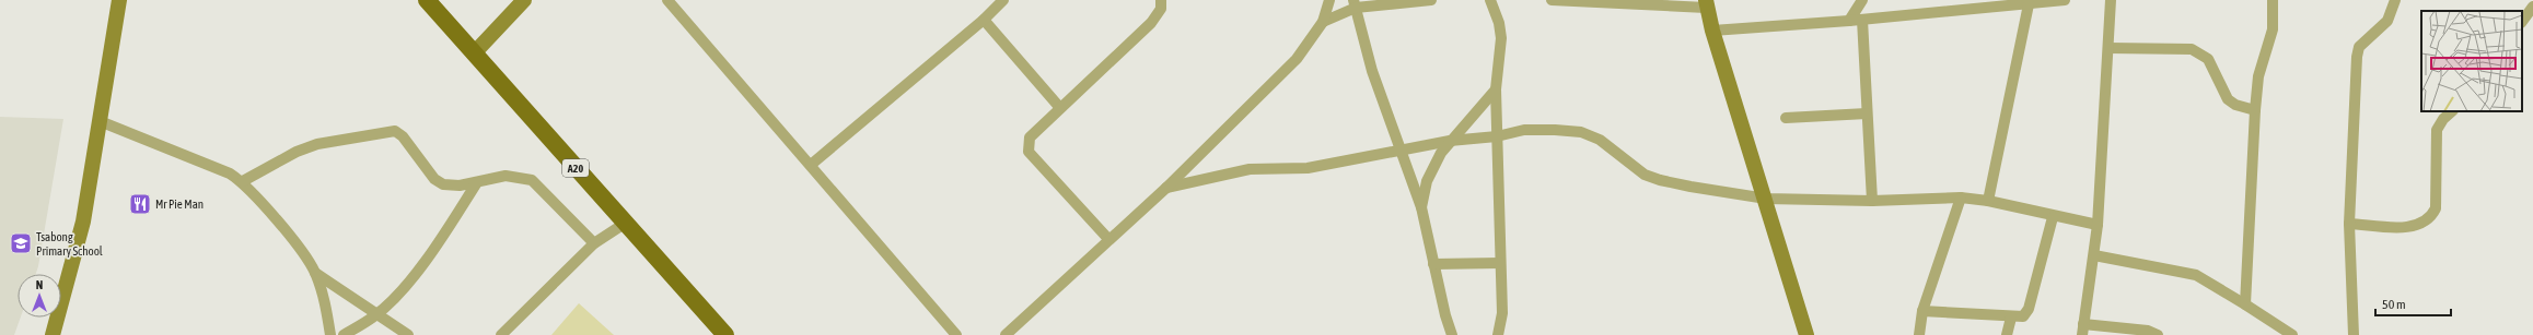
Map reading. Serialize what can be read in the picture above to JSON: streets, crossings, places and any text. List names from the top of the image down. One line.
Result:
{"streets":{"main road":["A20"]},"places":{"restaurant":["Mr Pie Man"],"school or university":["Tsabong Primary School"]},"scale_bar":"50 m","north":"top"}
